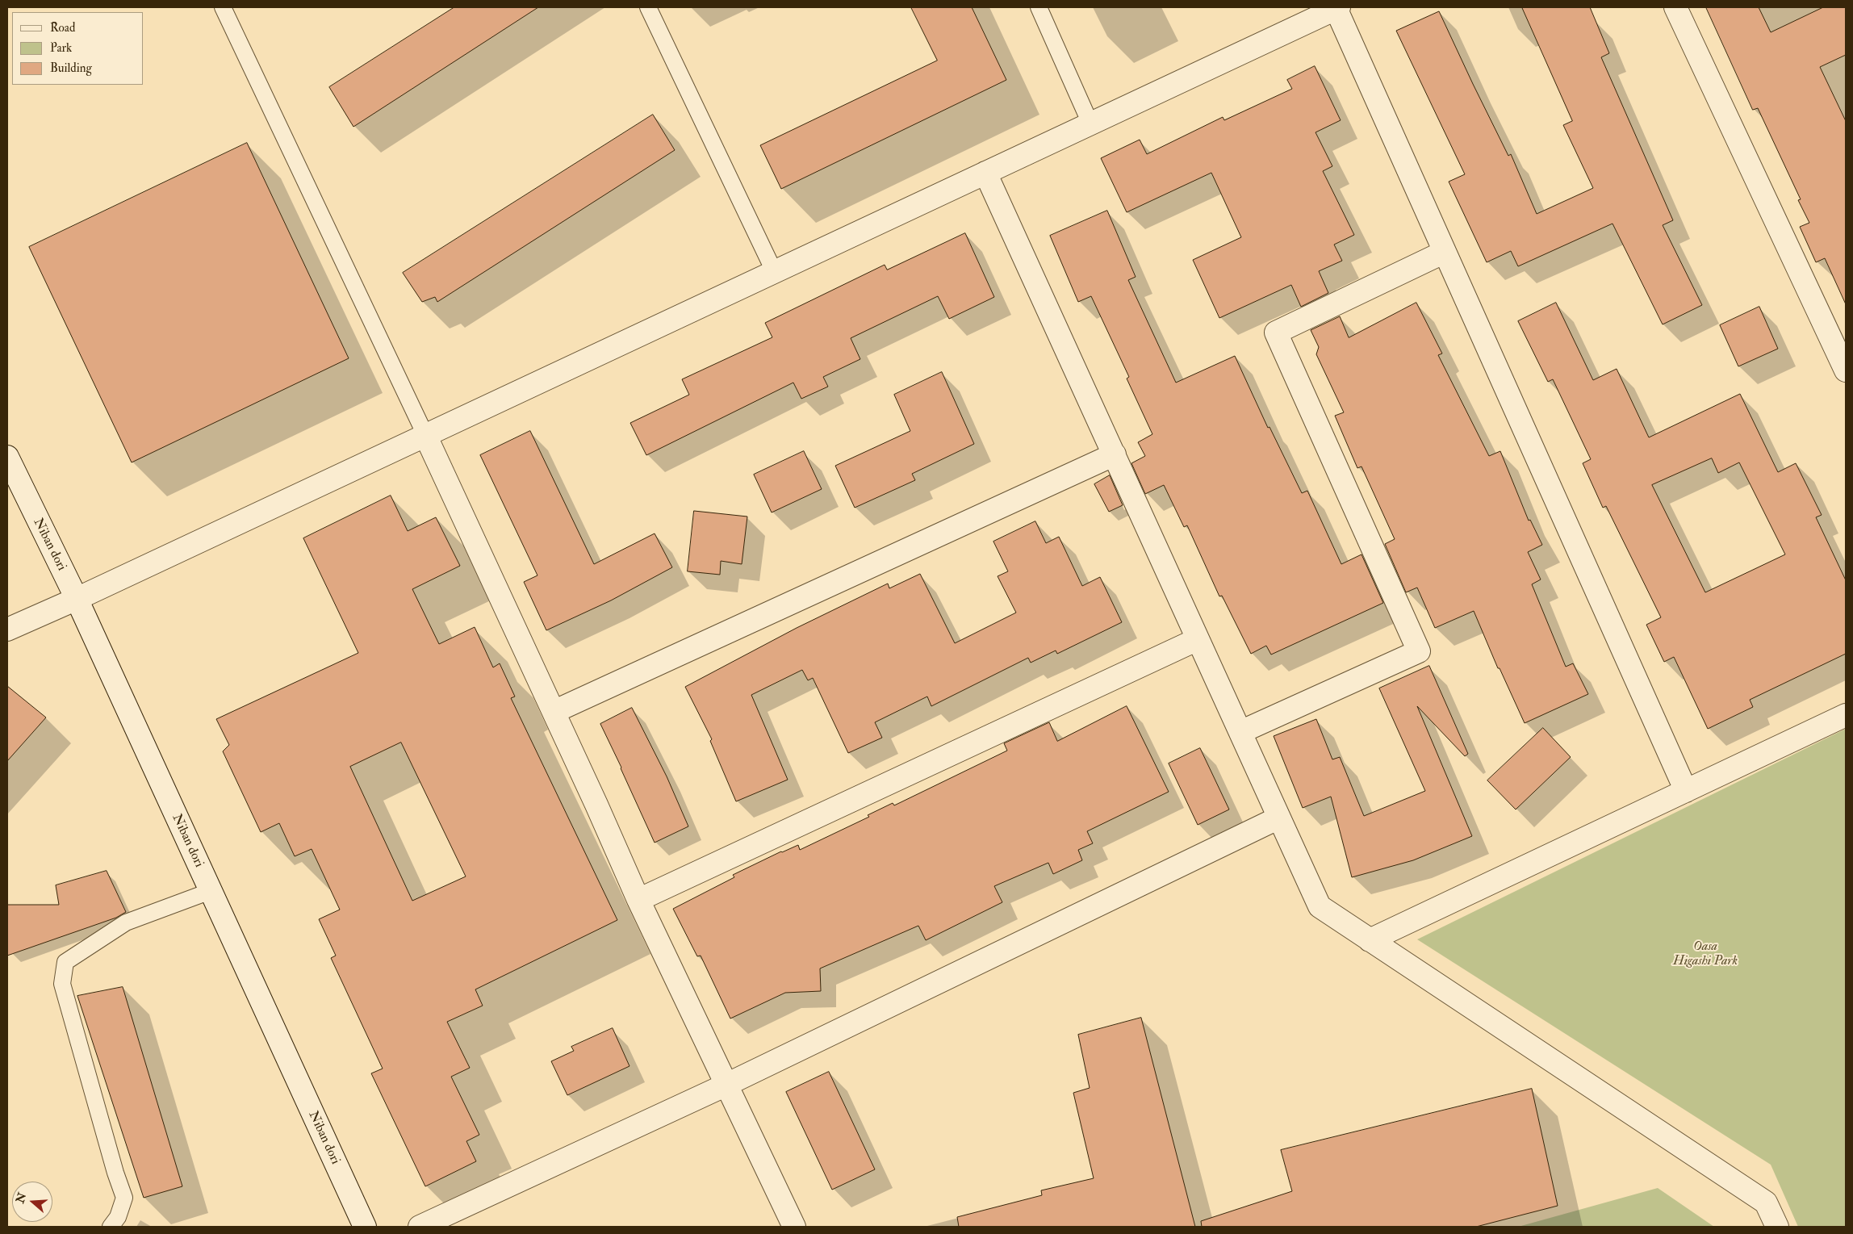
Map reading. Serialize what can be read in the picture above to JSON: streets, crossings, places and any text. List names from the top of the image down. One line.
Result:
{"streets":{"street":["Niban dori"]},"parks":["Oasa Higashi Park"],"legend":["Road","Park","Building"],"north":"left"}
